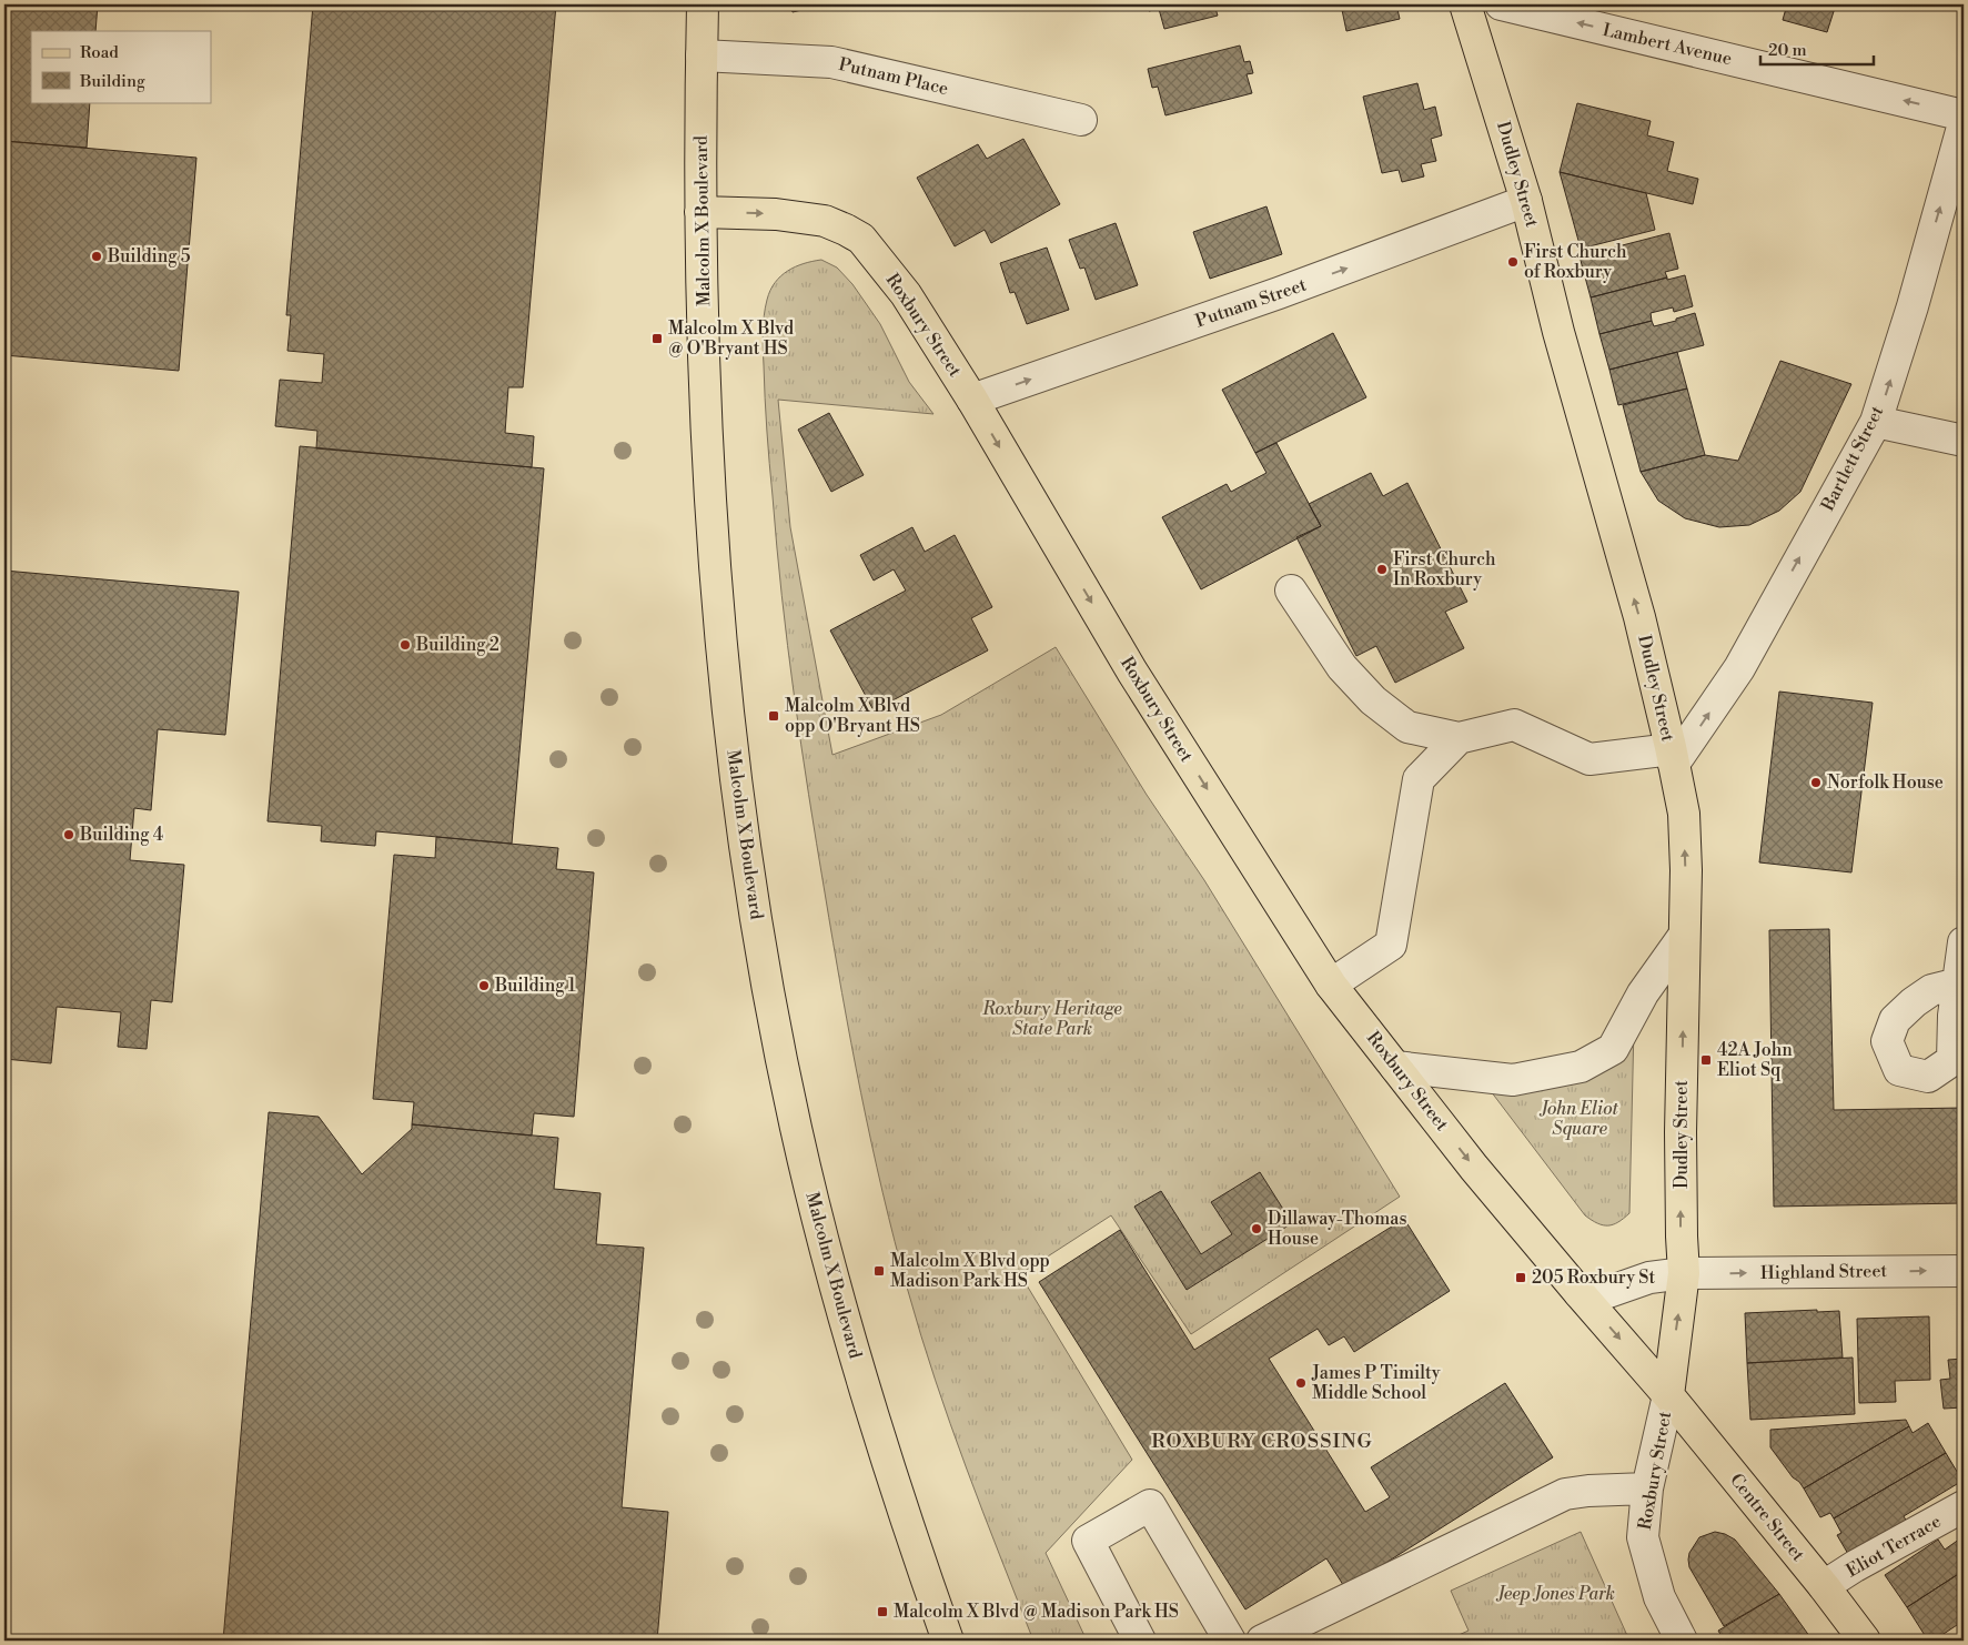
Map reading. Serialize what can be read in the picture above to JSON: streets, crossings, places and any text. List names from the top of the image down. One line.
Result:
{"streets":{"main road":["Dudley Street","Malcolm X Boulevard","Roxbury Street","Centre Street"],"street":["Lambert Avenue","Putnam Place","Putnam Street","Bartlett Street","Highland Street","Eliot Terrace"]},"crossings":[["Putnam Place","Malcolm X Boulevard"],["Dudley Street","Putnam Street"],["Dudley Street","Roxbury Street"],["Dudley Street","Bartlett Street"],["Dudley Street","Highland Street"],["Dudley Street","Centre Street"],["Malcolm X Boulevard","Roxbury Street"],["Putnam Street","Roxbury Street"],["Roxbury Street","Centre Street"],["Centre Street","Eliot Terrace"]],"one_way":["Lambert Avenue","Dudley Street","Putnam Street","Roxbury Street","Bartlett Street","Highland Street"],"districts":["ROXBURY CROSSING"],"parks":["Roxbury Heritage State Park","John Eliot Square","Jeep Jones Park"],"places":{"other":["Building 5","First Church of Roxbury","First Church In Roxbury","Building 2","Norfolk House","Building 4","Building 1","Dillaway-Thomas House","James P Timilty Middle School"],"transit":["Malcolm X Blvd @ O'Bryant HS","Malcolm X Blvd opp O'Bryant HS","42A John Eliot Sq","Malcolm X Blvd opp Madison Park HS","205 Roxbury St","Malcolm X Blvd @ Madison Park HS"]},"legend":["Road","Building"],"scale_bar":"20 m"}
